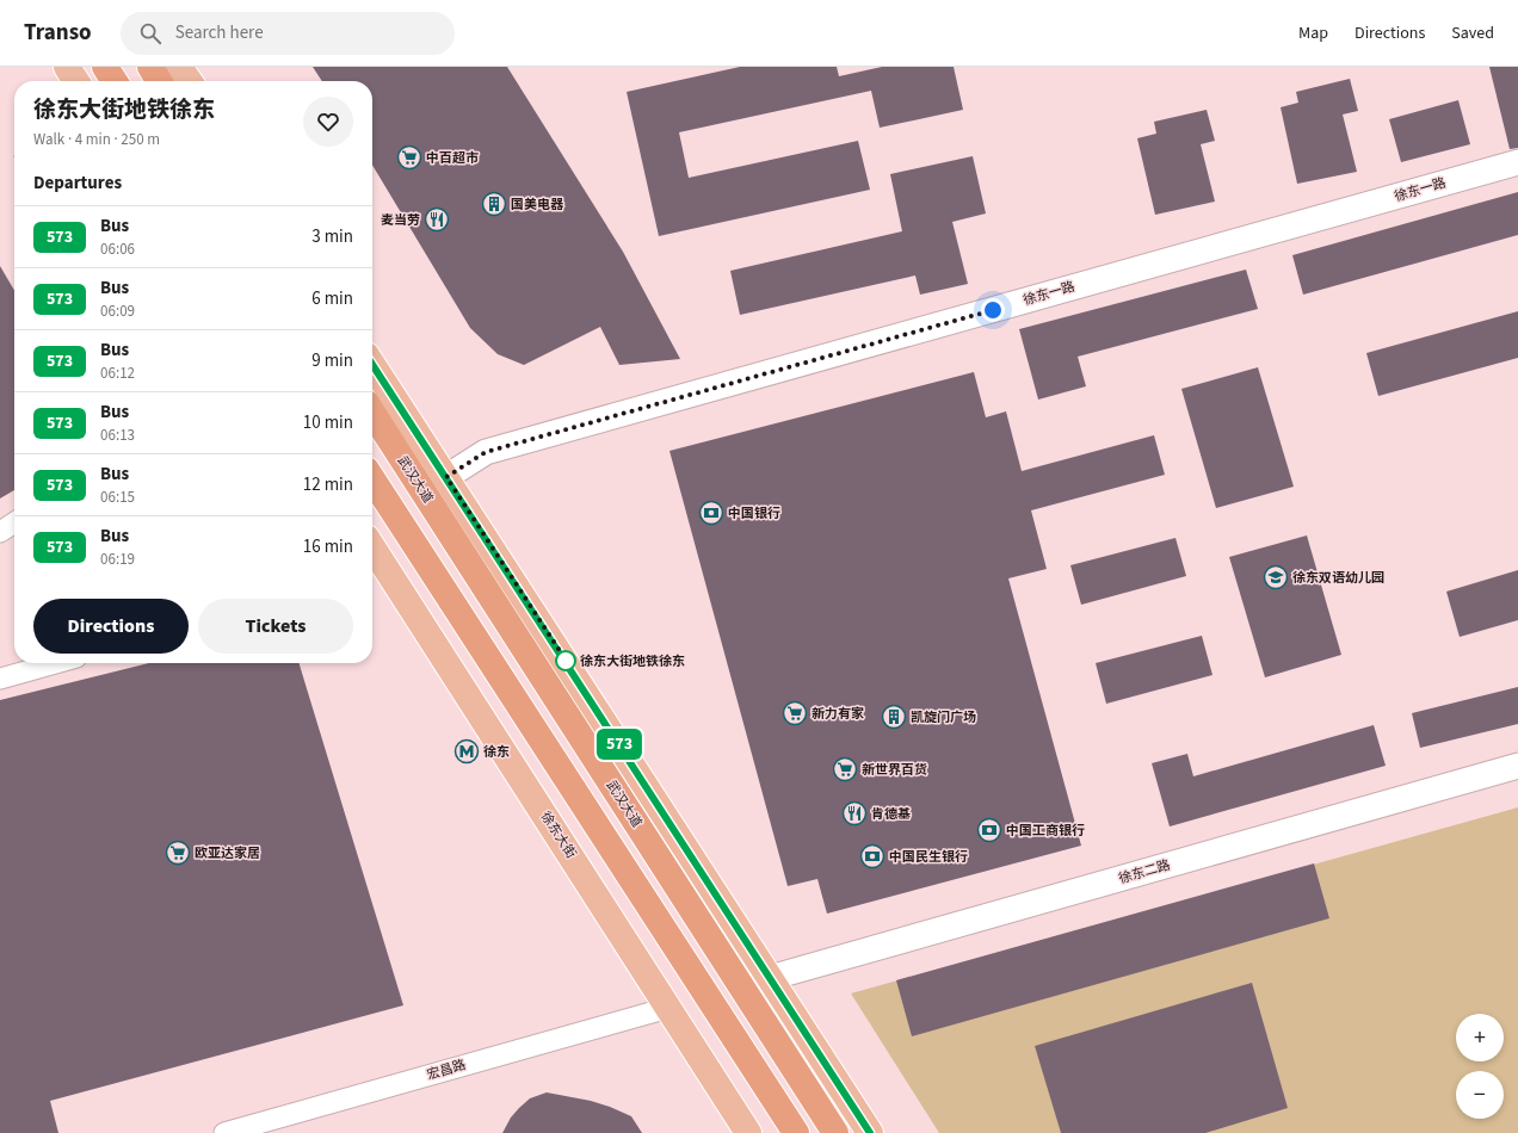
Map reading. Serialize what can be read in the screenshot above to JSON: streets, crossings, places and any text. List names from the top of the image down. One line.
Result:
{"streets":{"highway":["武汉大道"],"main road":["徐东大街"],"street":["徐东一路","徐东二路","宏昌路"]},"crossings":[["徐东大街","宏昌路"]],"places":{"supermarket":["中百超市","新力有家","新世界百货","欧亚达家居"],"building":["国美电器","凯旋门广场"],"restaurant":["麦当劳","肯德基"],"bank":["中国银行","中国工商银行","中国民生银行"],"school or university":["徐东双语幼儿园"],"other":["徐东大街地铁徐东"],"metro station":["徐东"]},"lines":["bus line 573"],"page":{"header":"Transo","search":"Search here","nav":["Map","Directions","Saved"],"on_map":"573","heading":[["徐东大街地铁徐东","Walk · 4 min · 250 m"],"Departures"],"list":[{"mark":"573","name":"Bus","note":"06:06","value":"3 min"},{"mark":"573","name":"Bus","note":"06:09","value":"6 min"},{"mark":"573","name":"Bus","note":"06:12","value":"9 min"},{"mark":"573","name":"Bus","note":"06:13","value":"10 min"},{"mark":"573","name":"Bus","note":"06:15","value":"12 min"},{"mark":"573","name":"Bus","note":"06:19","value":"16 min"}],"buttons":["Directions","Tickets"],"map_buttons":["+","−"]}}
